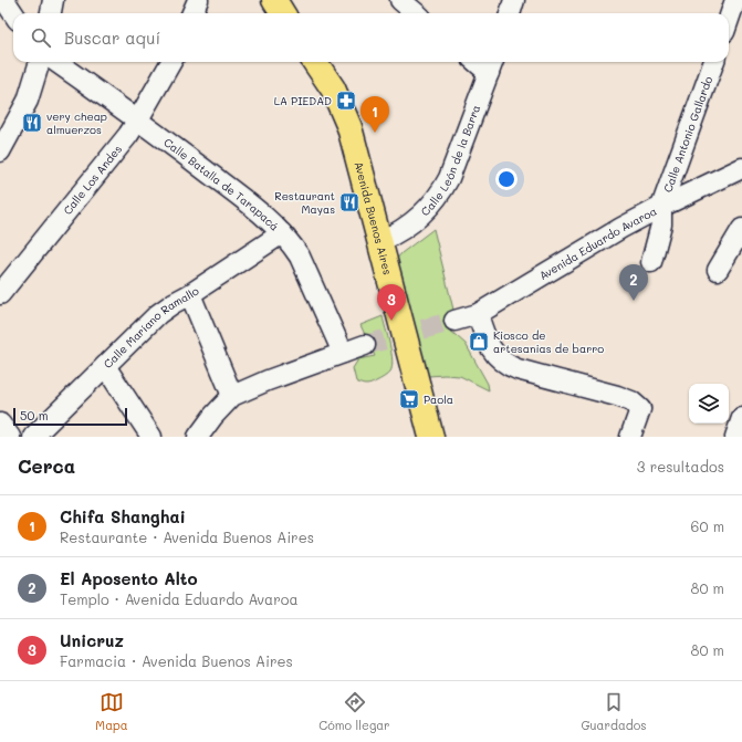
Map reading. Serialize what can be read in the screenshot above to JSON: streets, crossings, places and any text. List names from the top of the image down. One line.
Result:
{"streets":{"main road":["Avenida Buenos Aires"],"street":["Calle Antonio Gallardo","Calle León de la Barra","Calle Los Andes","Calle Batalla de Tarapacá","Avenida Eduardo Avaroa","Calle Mariano Ramallo"]},"crossings":[["Calle Antonio Gallardo","Avenida Eduardo Avaroa"],["Calle León de la Barra","Avenida Buenos Aires"],["Calle Los Andes","Calle Batalla de Tarapacá"],["Calle Batalla de Tarapacá","Calle Mariano Ramallo"]],"places":{"pharmacy":["LA PIEDAD"],"restaurant":["very cheap almuerzos","Restaurant Mayas"],"shop":["Kiosco de artesanias de barro"],"supermarket":["Paola"]},"scale_bar":"50 m","page":{"search":"Buscar aquí","pins":["1","2","3"],"scale":"50 m","heading":["Cerca","3 resultados"],"list":[{"mark":"1","name":"Chifa Shanghai","note":"Restaurante · Avenida Buenos Aires","value":"60 m"},{"mark":"2","name":"El Aposento Alto","note":"Templo · Avenida Eduardo Avaroa","value":"80 m"},{"mark":"3","name":"Unicruz","note":"Farmacia · Avenida Buenos Aires","value":"80 m"}],"nav":["Mapa","Cómo llegar","Guardados"]}}
